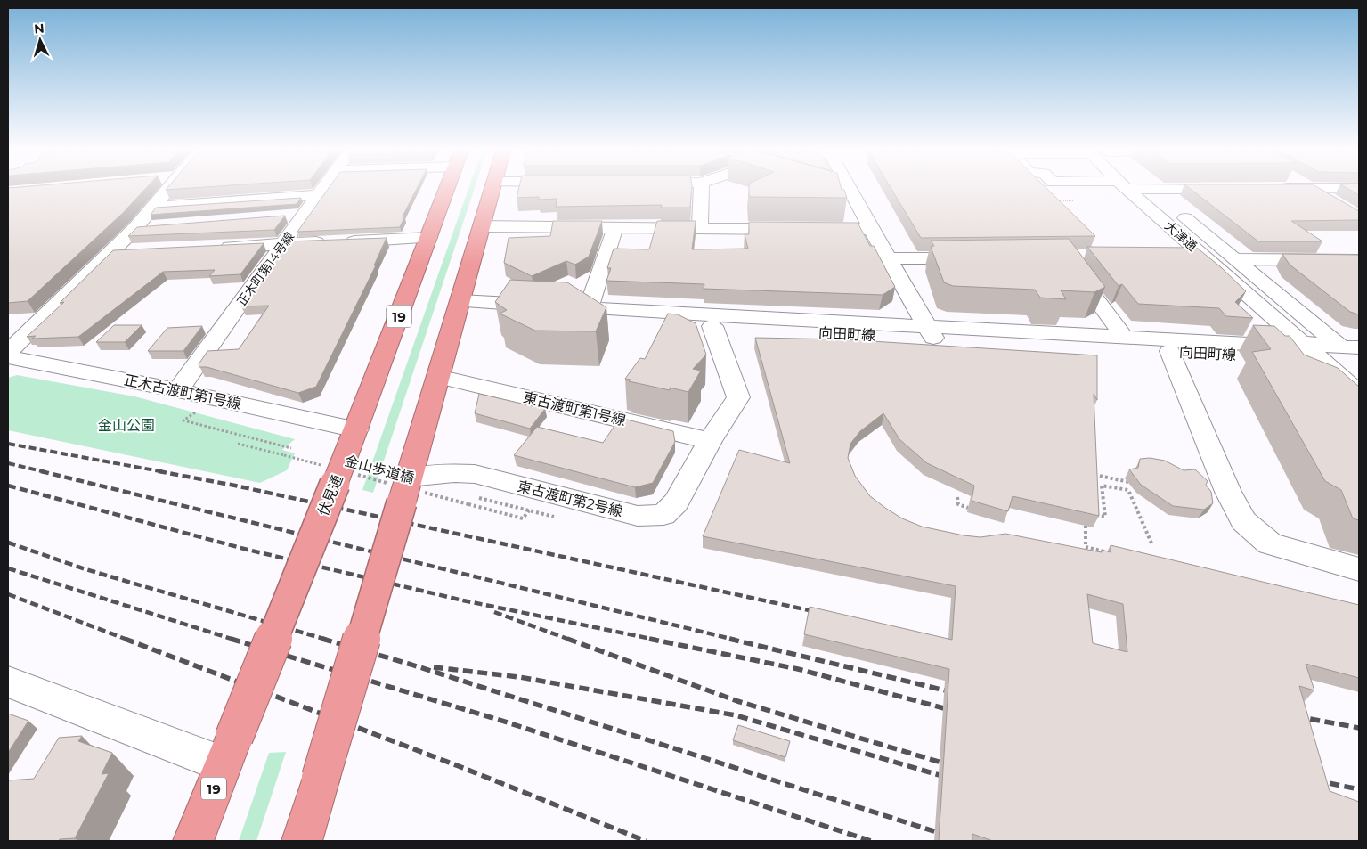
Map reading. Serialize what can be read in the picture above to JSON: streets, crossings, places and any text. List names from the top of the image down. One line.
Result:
{"streets":{"highway":["19","伏見通"],"street":["大津通","正木町第14号線","向田町線","正木古渡町第1号線","東古渡町第1号線","東古渡町第2号線"],"path":["金山歩道橋"]},"crossings":[["大津通","向田町線"],["正木町第14号線","正木古渡町第1号線"],["向田町線","東古渡町第2号線"],["正木古渡町第1号線","伏見通"],["東古渡町第1号線","東古渡町第2号線"],["金山歩道橋","伏見通"],["金山歩道橋","東古渡町第2号線"]],"parks":["金山公園"],"north":"top"}
